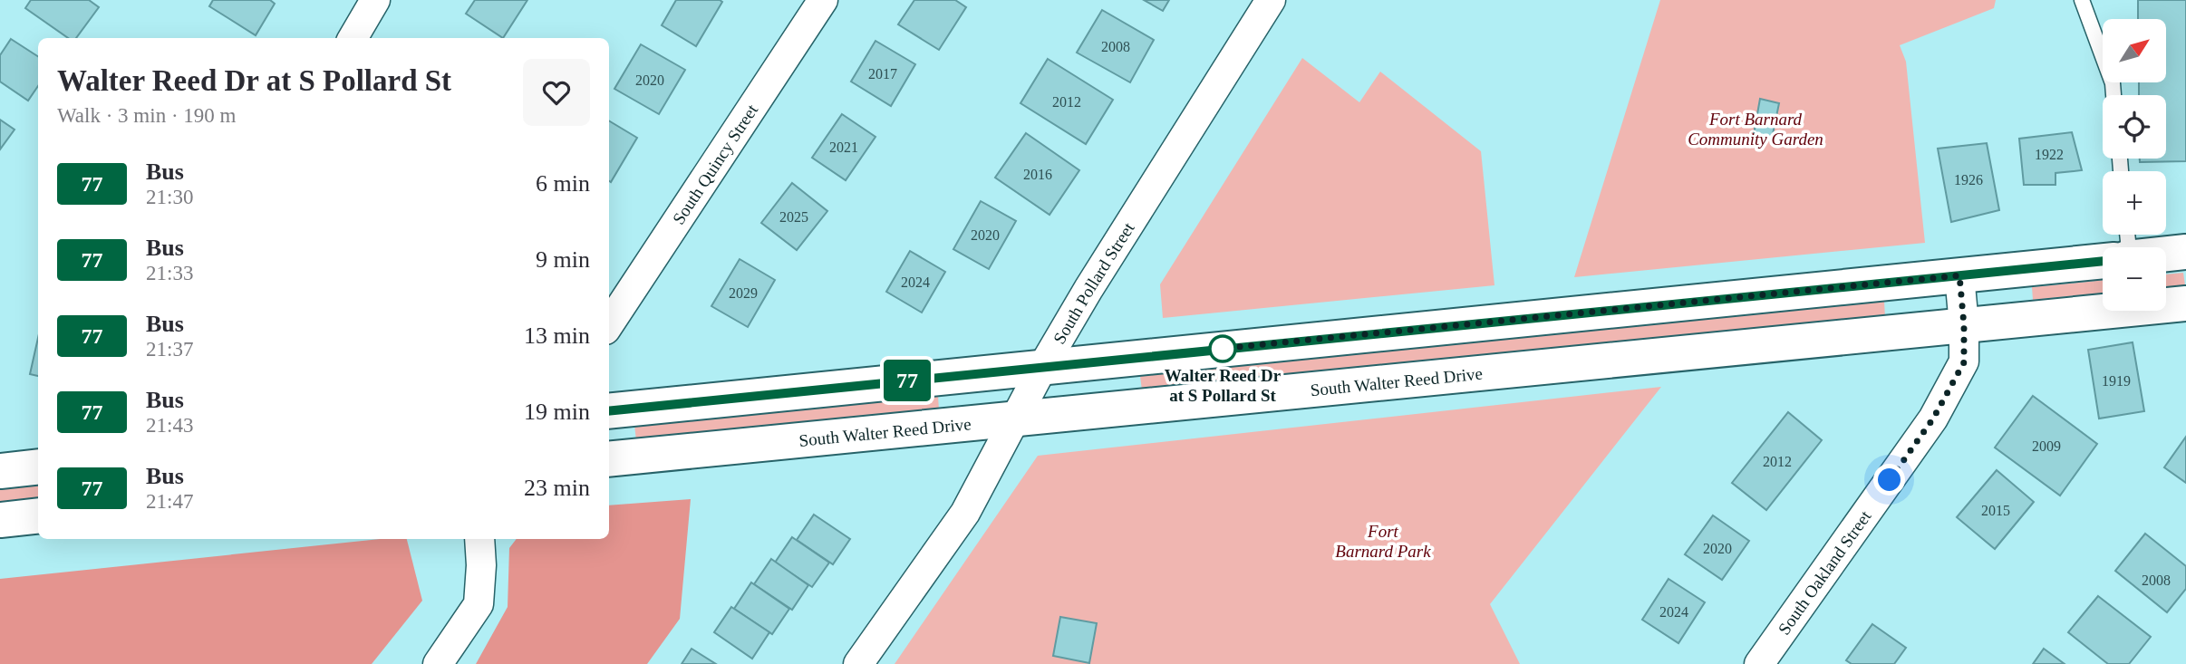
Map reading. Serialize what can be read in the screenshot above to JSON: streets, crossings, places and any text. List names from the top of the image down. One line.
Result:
{"streets":{"main road":["South Walter Reed Drive"],"street":["South Quincy Street","South Pollard Street","South Oakland Street"]},"crossings":[["South Pollard Street","South Walter Reed Drive"],["South Walter Reed Drive","South Oakland Street"]],"parks":["Fort Barnard Community Garden","Fort Barnard Park"],"places":["Walter Reed Dr at S Pollard St"],"lines":["bus line 77"],"house_numbers":["2008","2017","2020","2012","2021","1922","2016","1926","2025","2020","2024","2029","1919","2009","2012","2015","2020","2008","2024"],"north":"top right","page":{"on_map":"77","map_buttons":["+","−"],"heading":["Walter Reed Dr at S Pollard St","Walk · 3 min · 190 m"],"list":[{"mark":"77","name":"Bus","note":"21:30","value":"6 min"},{"mark":"77","name":"Bus","note":"21:33","value":"9 min"},{"mark":"77","name":"Bus","note":"21:37","value":"13 min"},{"mark":"77","name":"Bus","note":"21:43","value":"19 min"},{"mark":"77","name":"Bus","note":"21:47","value":"23 min"}]}}
